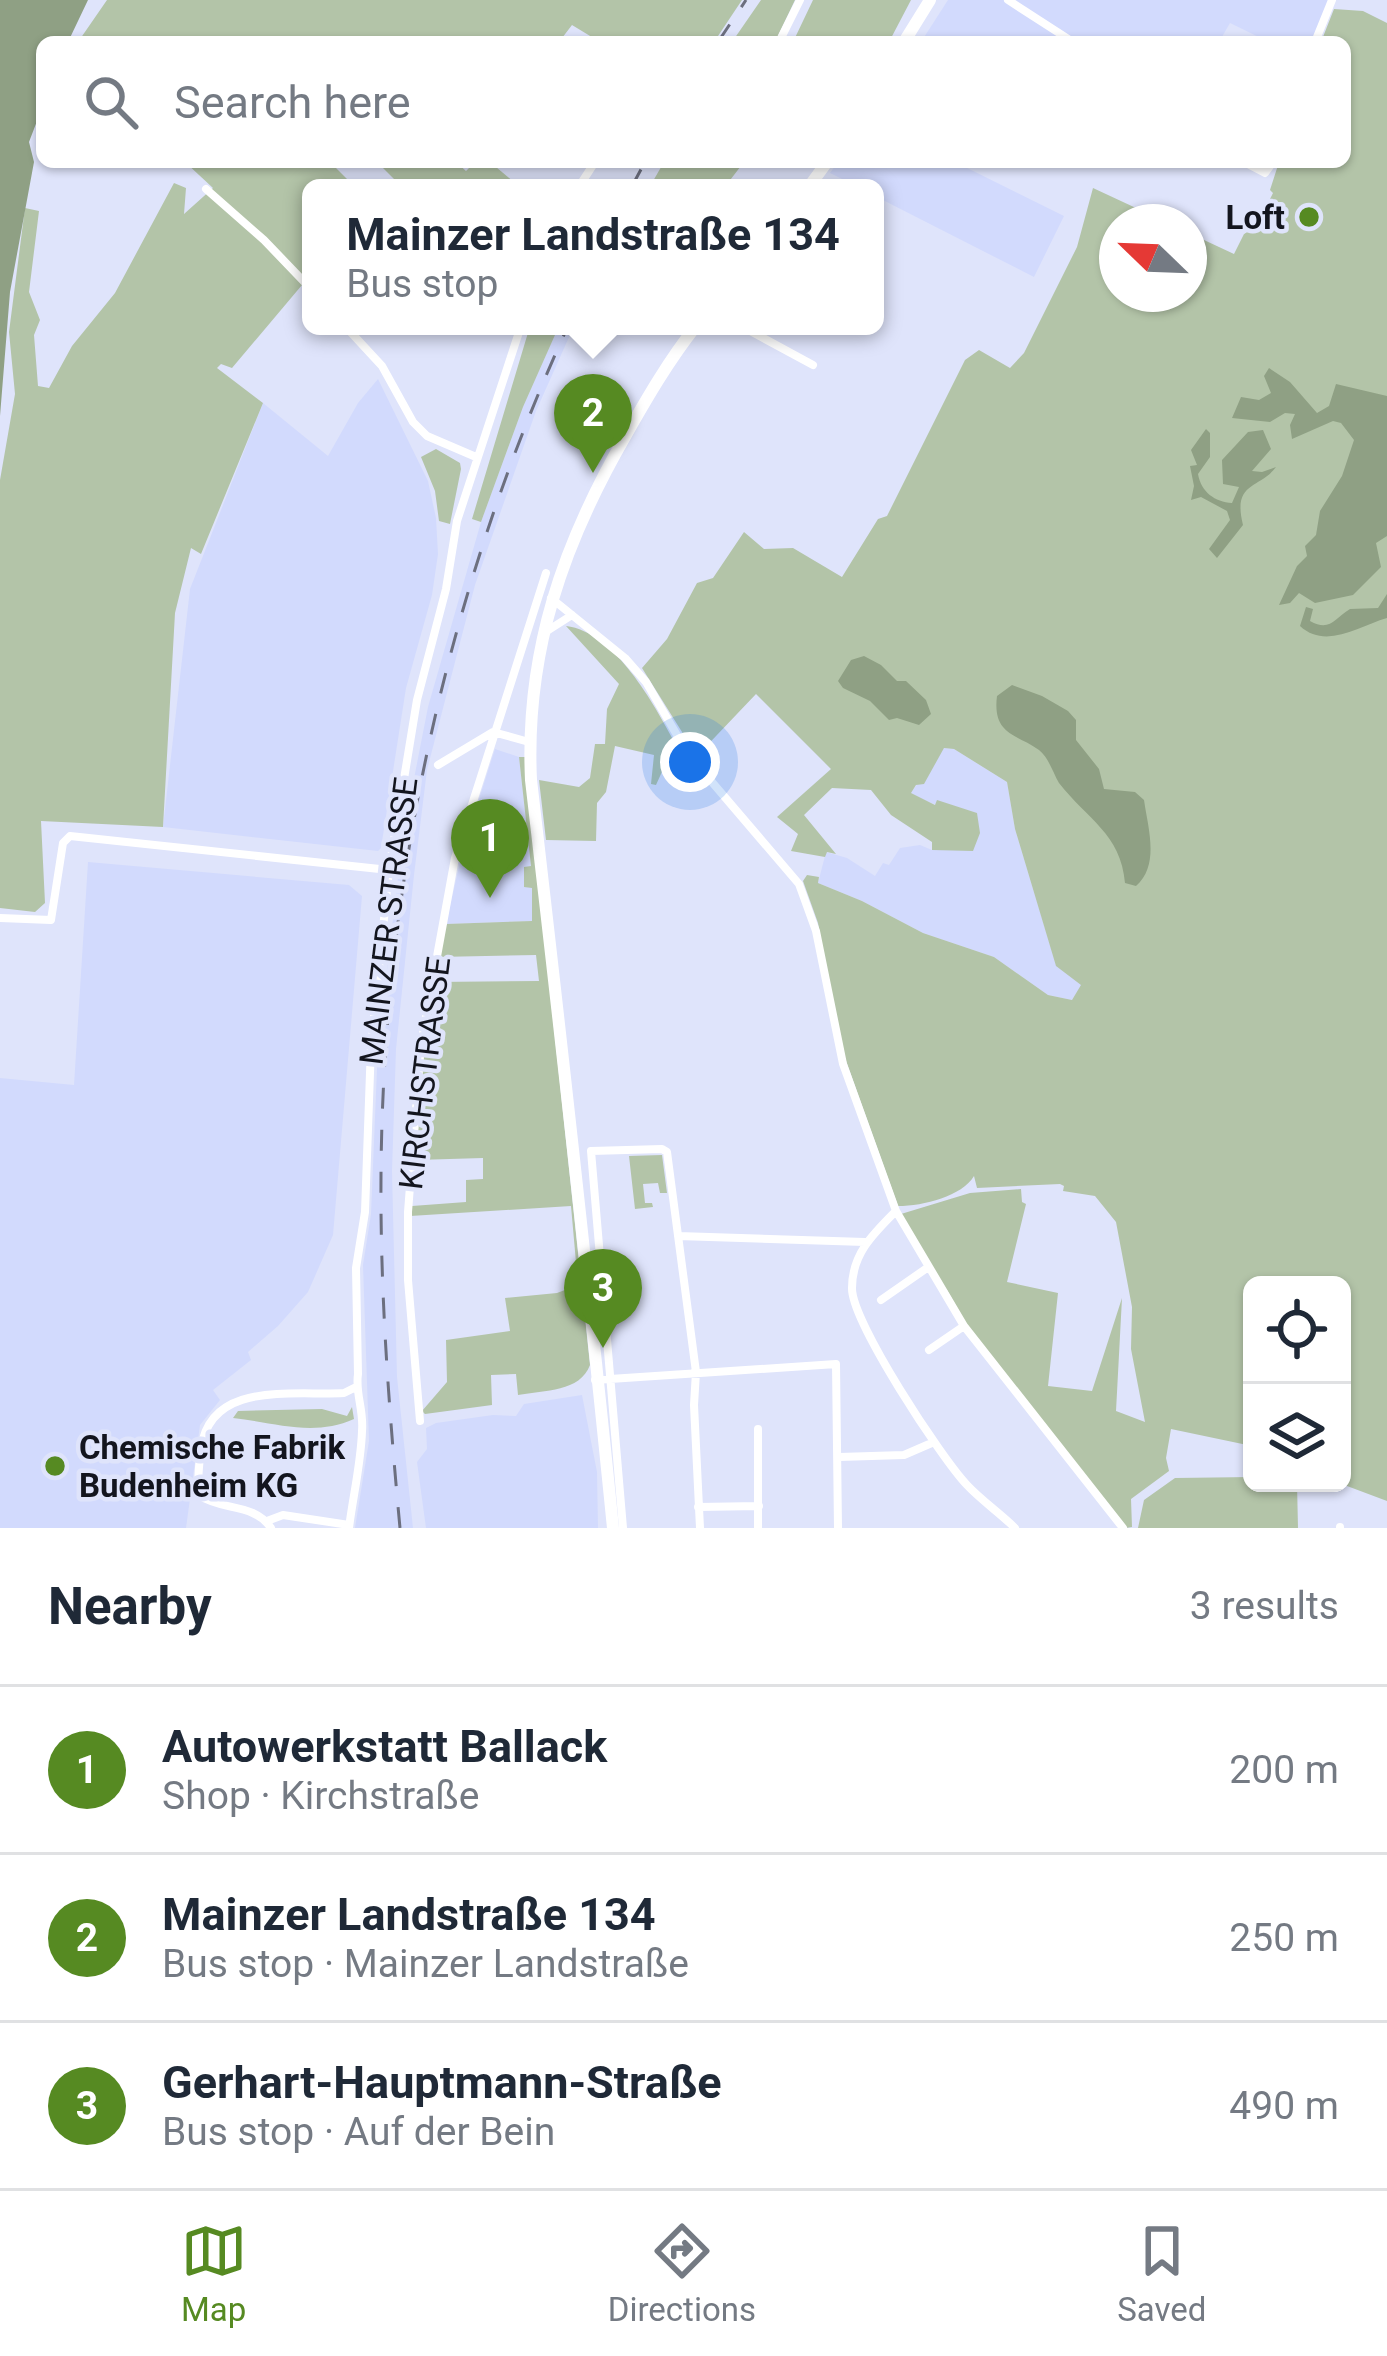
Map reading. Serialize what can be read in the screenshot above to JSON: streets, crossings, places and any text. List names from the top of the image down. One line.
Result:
{"streets":{"street":["MAINZER STRASSE","KIRCHSTRASSE"]},"places":["Loft","Chemische Fabrik Budenheim KG"],"north":"top left","page":{"search":"Search here","popup":["Mainzer Landstraße 134","Bus stop"],"pins":["2","1","3"],"heading":["Nearby","3 results"],"list":[{"mark":"1","name":"Autowerkstatt Ballack","note":"Shop · Kirchstraße","value":"200 m"},{"mark":"2","name":"Mainzer Landstraße 134","note":"Bus stop · Mainzer Landstraße","value":"250 m"},{"mark":"3","name":"Gerhart-Hauptmann-Straße","note":"Bus stop · Auf der Bein","value":"490 m"}],"nav":["Map","Directions","Saved"]}}
